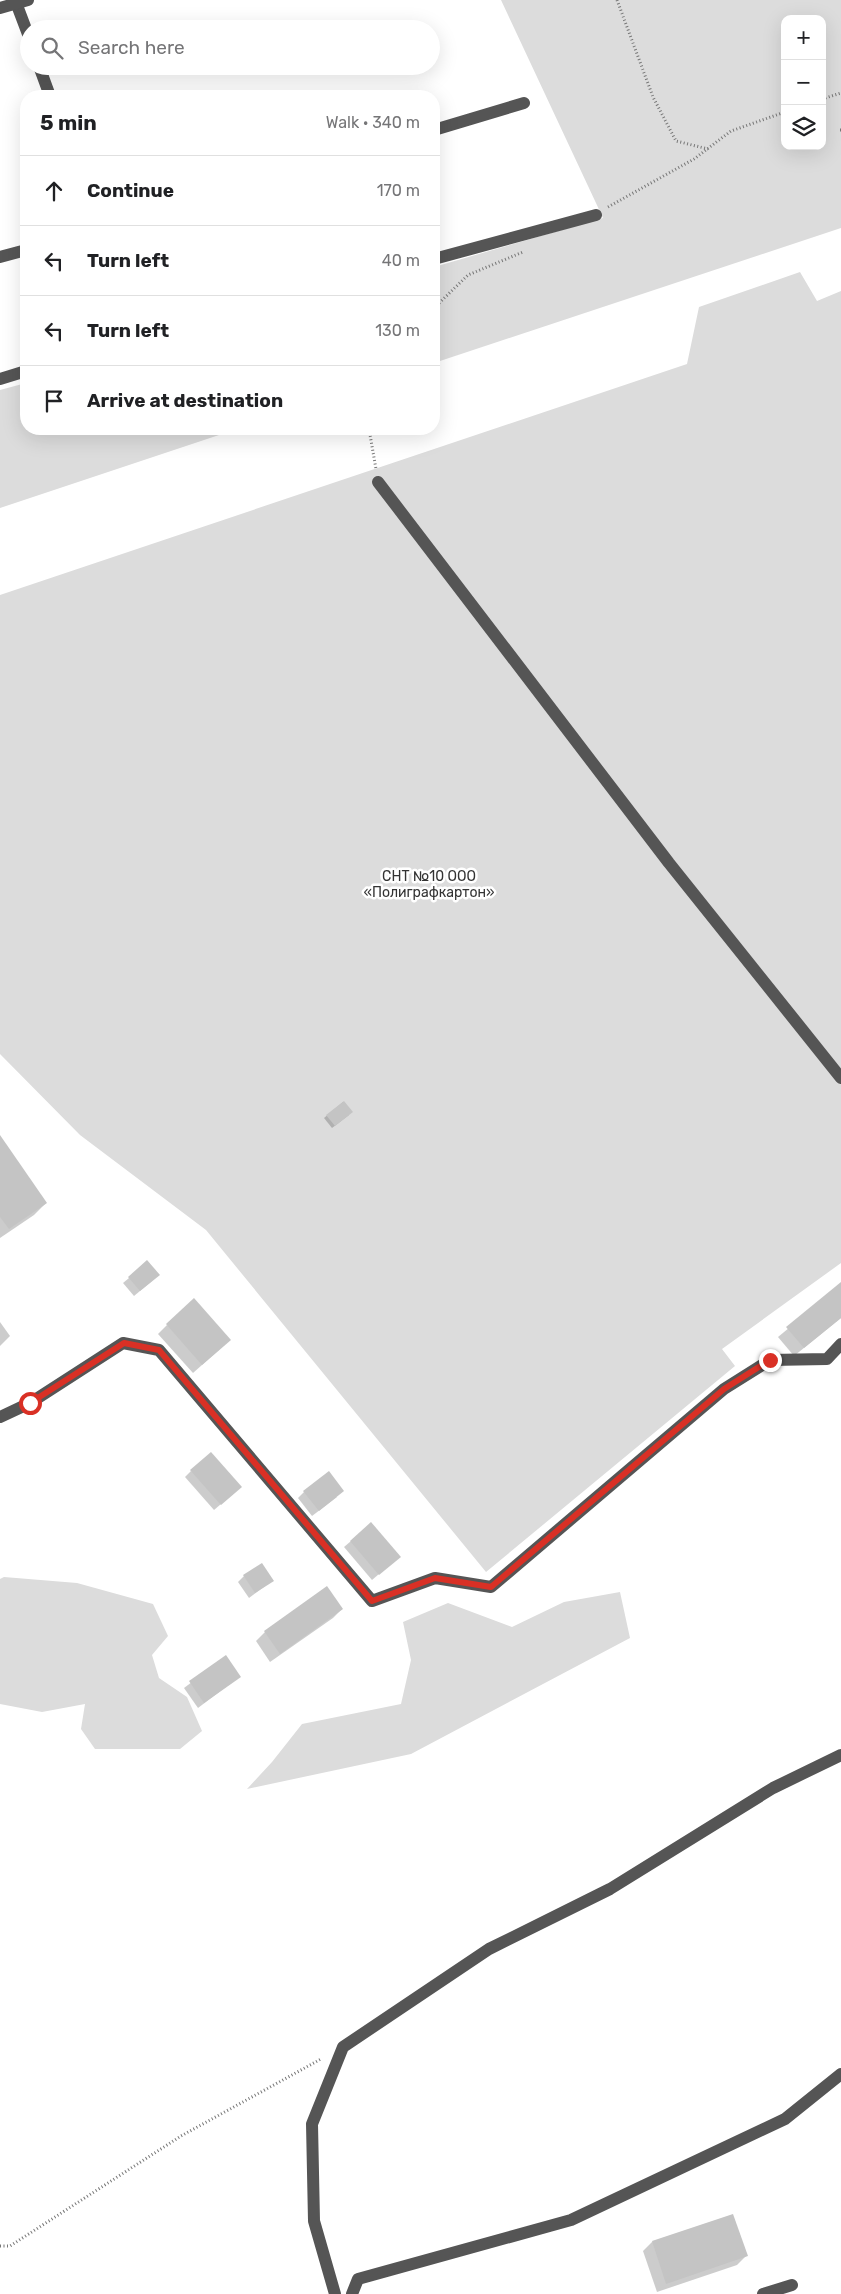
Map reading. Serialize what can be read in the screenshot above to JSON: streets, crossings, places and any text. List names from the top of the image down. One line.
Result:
{"parks":["СНТ №10 ООО «Полиграфкартон»"],"page":{"map_buttons":["+","−"],"search":"Search here","heading":["5 min","Walk · 340 m"],"list":[["Continue","170 m"],["Turn left","40 m"],["Turn left","130 m"],"Arrive at destination"]}}
